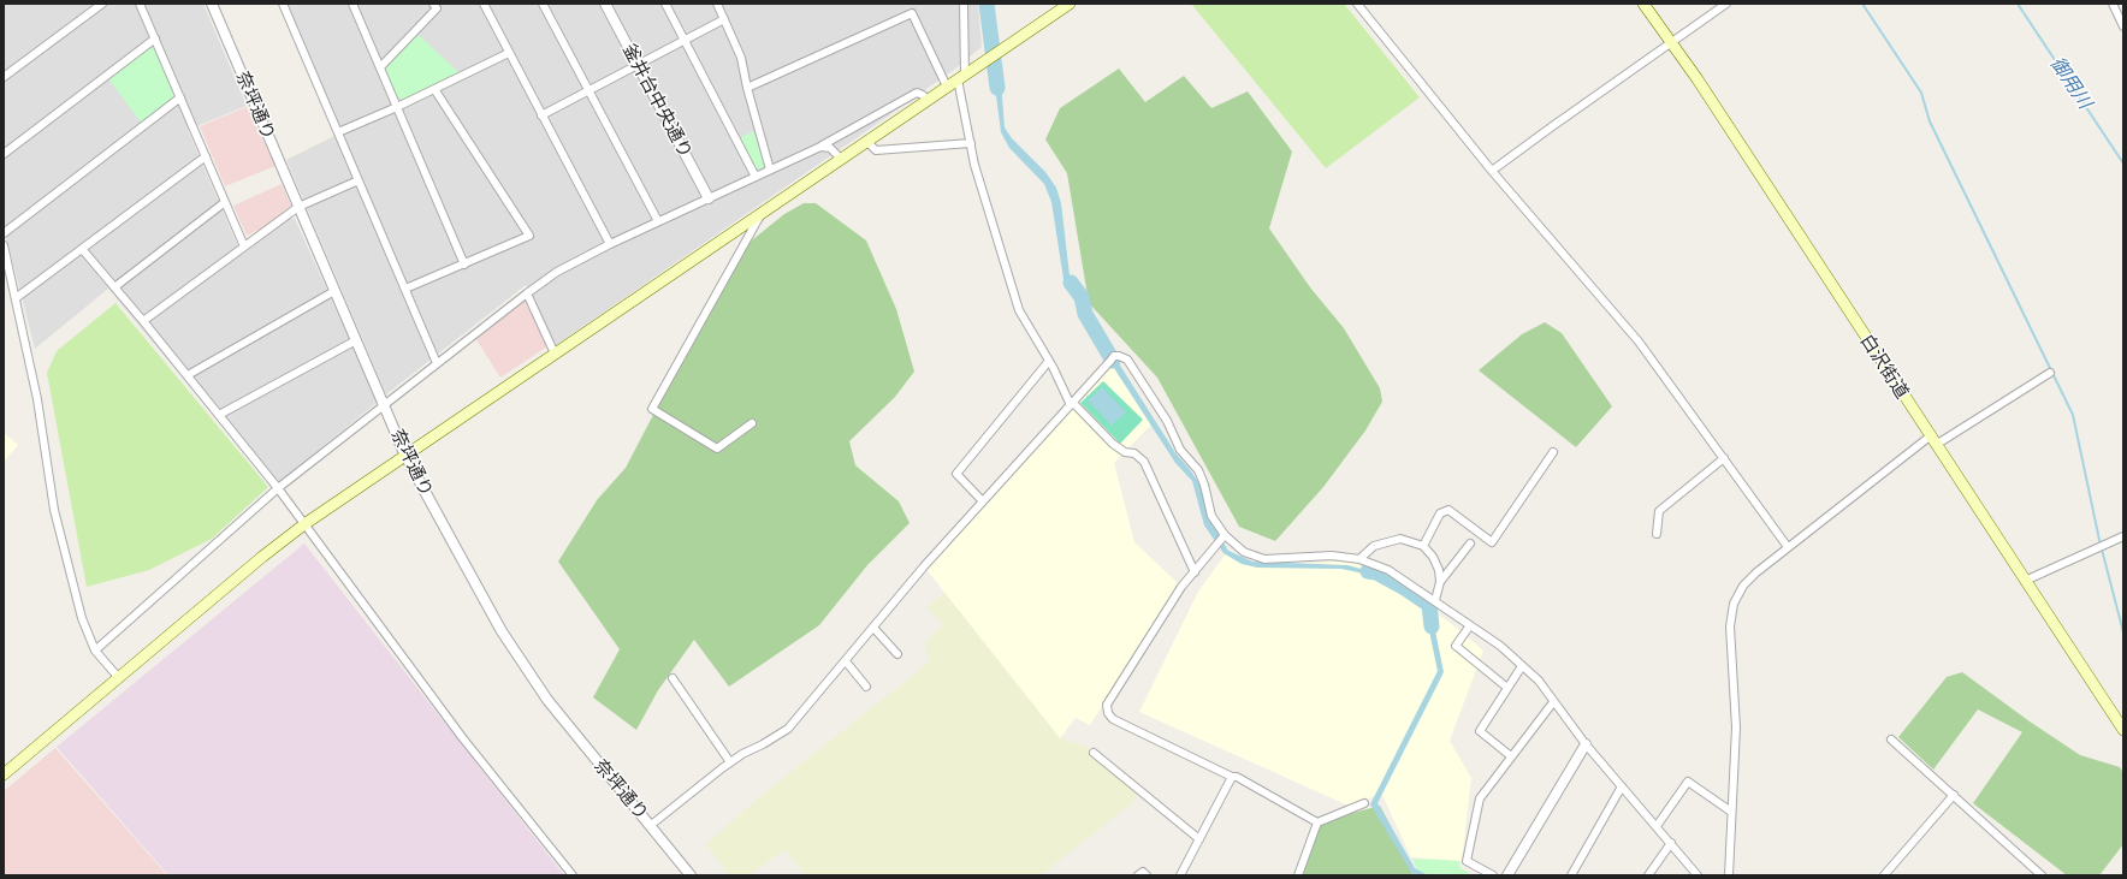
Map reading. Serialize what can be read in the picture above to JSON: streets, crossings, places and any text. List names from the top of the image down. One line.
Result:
{"streets":{"main road":["白沢街道"],"street":["釜井台中央通り","奈坪通り"]},"water":["御用川"]}
